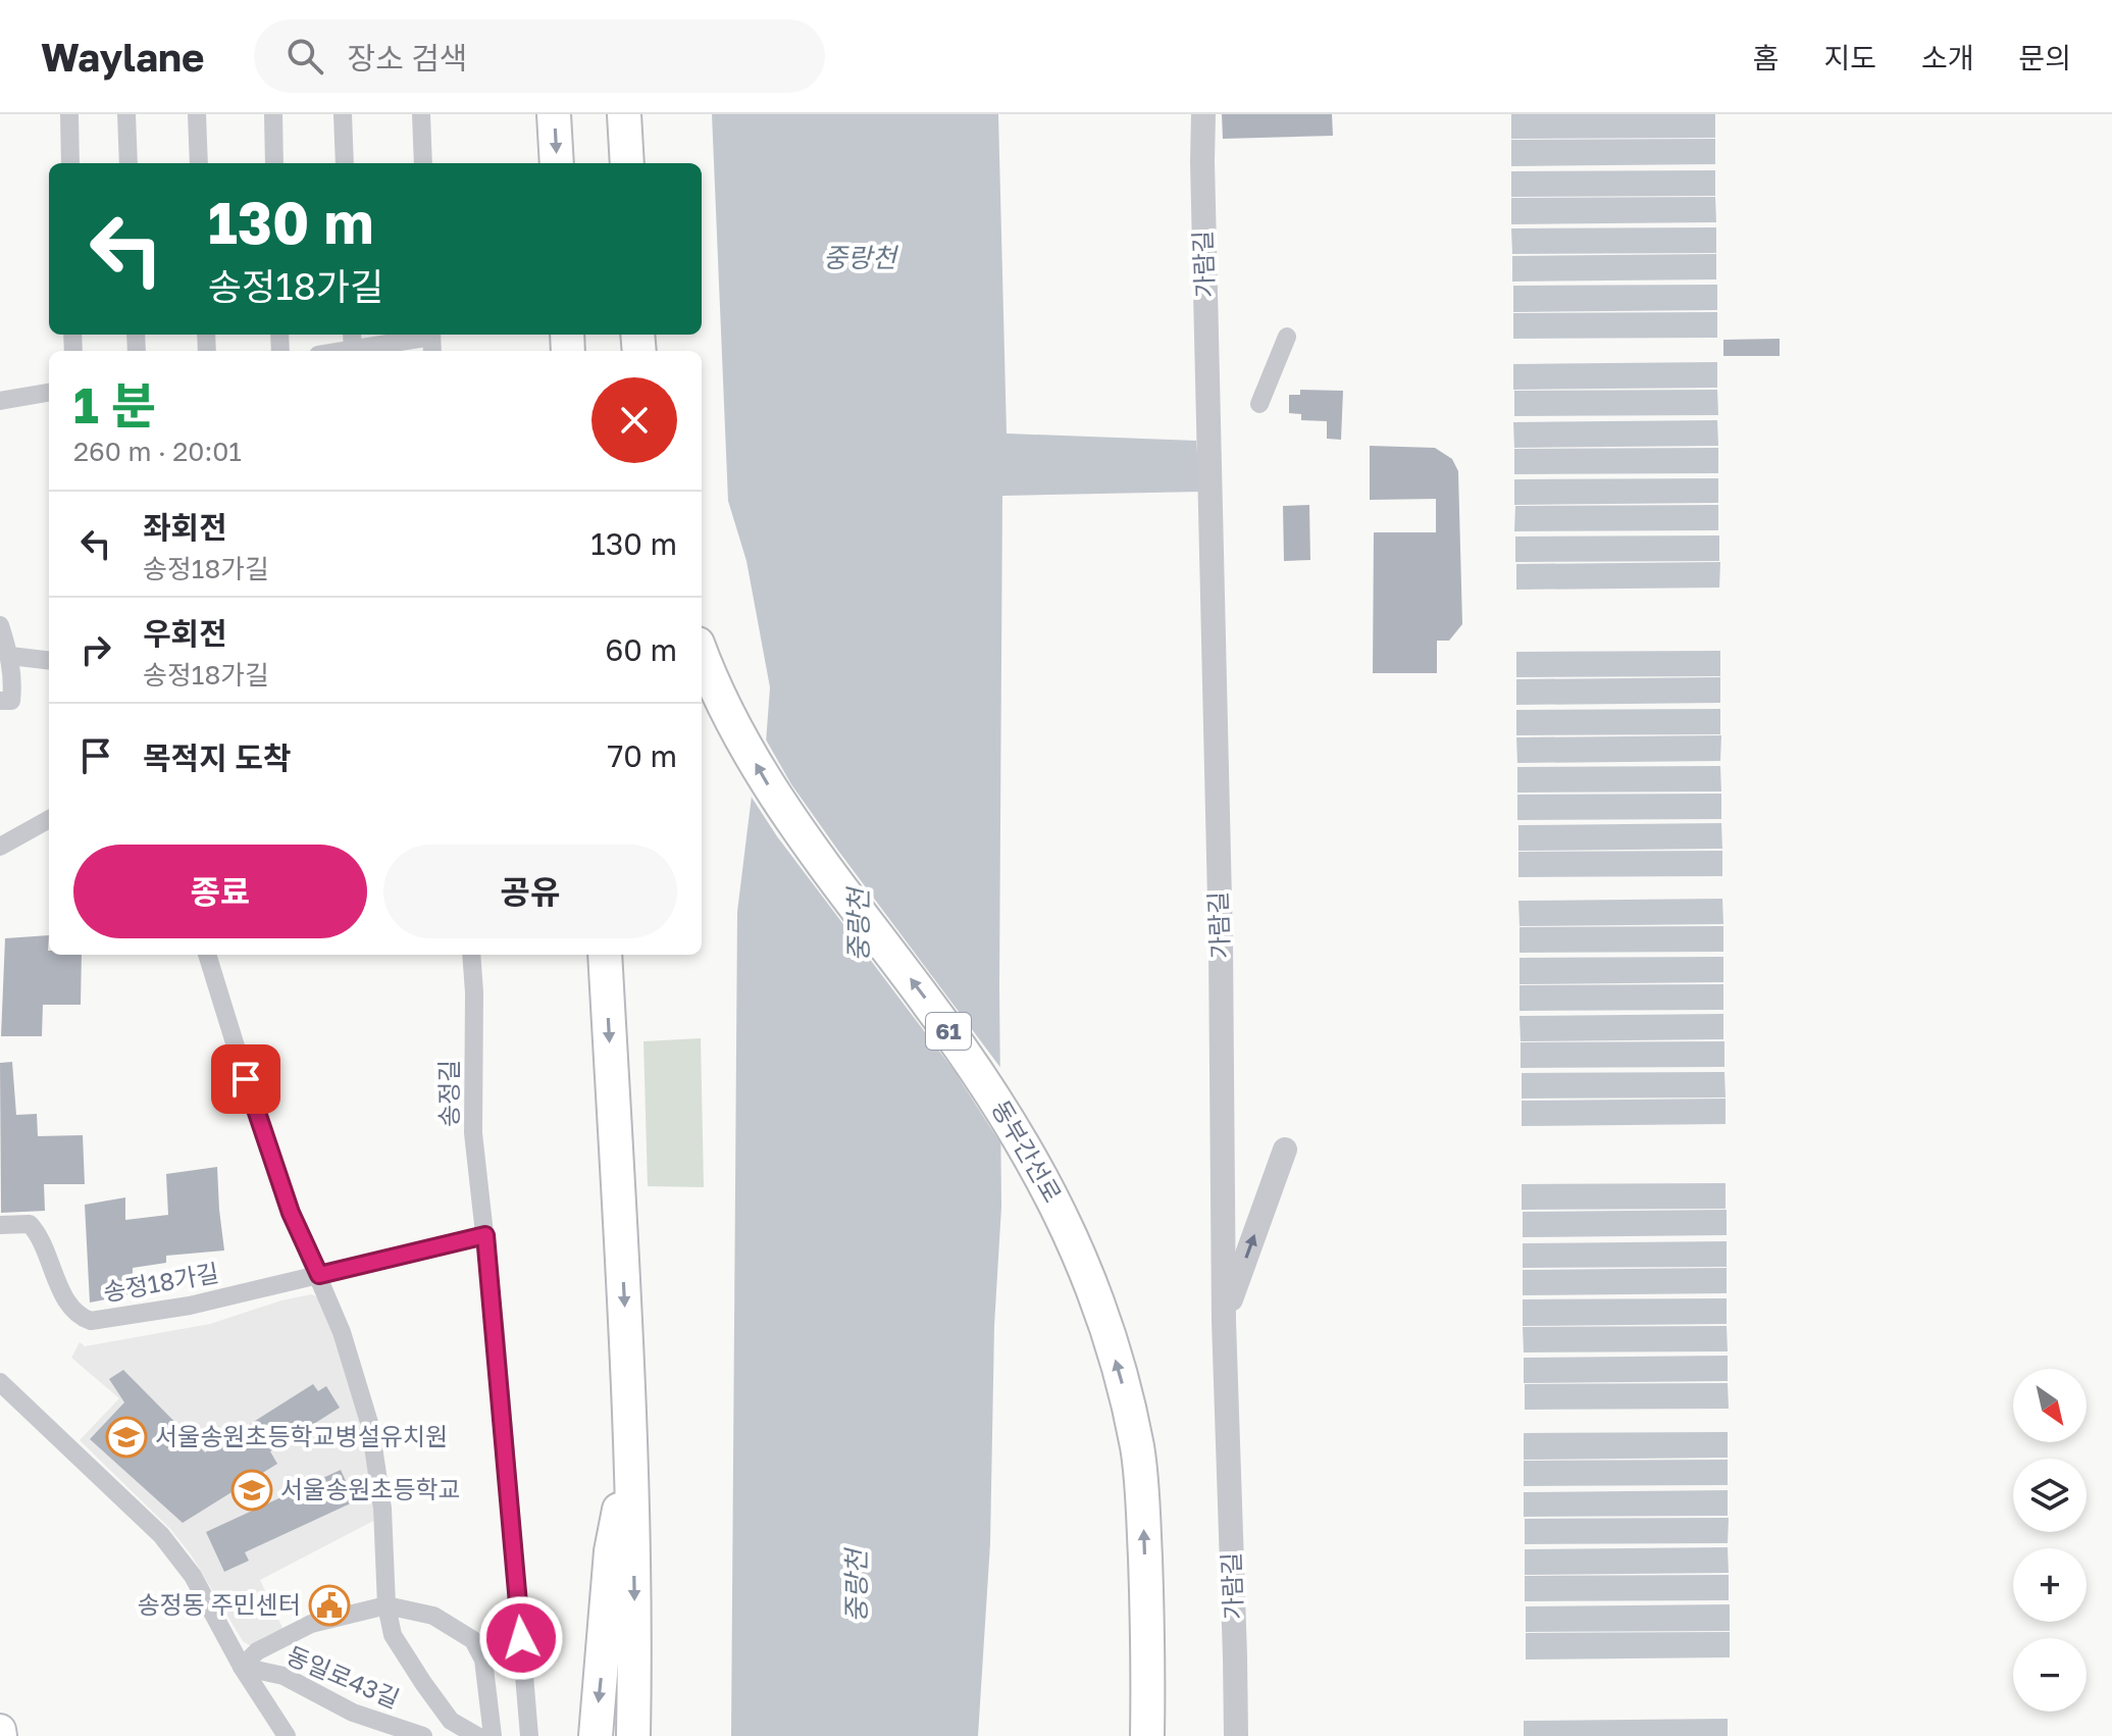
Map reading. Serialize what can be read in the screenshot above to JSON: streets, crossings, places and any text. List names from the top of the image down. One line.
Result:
{"streets":{"highway":["61","동부간선로"],"street":["가람길","송정길","송정18가길","동일로43길"]},"crossings":[["송정길","송정18가길"]],"one_way":["동부간선로"],"water":["중랑천"],"places":{"school or university":["서울송원초등학교병설유치원","서울송원초등학교"],"public building":["송정동 주민센터"]},"north":"bottom right","page":{"header":"Waylane","search":"장소 검색","nav":["홈","지도","소개","문의"],"turn":["130 m","송정18가길"],"heading":["1 분","260 m · 20:01"],"list":[{"name":"좌회전","note":"송정18가길","value":"130 m"},{"name":"우회전","note":"송정18가길","value":"60 m"},{"name":"목적지 도착","value":"70 m"}],"buttons":["종료","공유"],"map_buttons":["+","−"]}}
